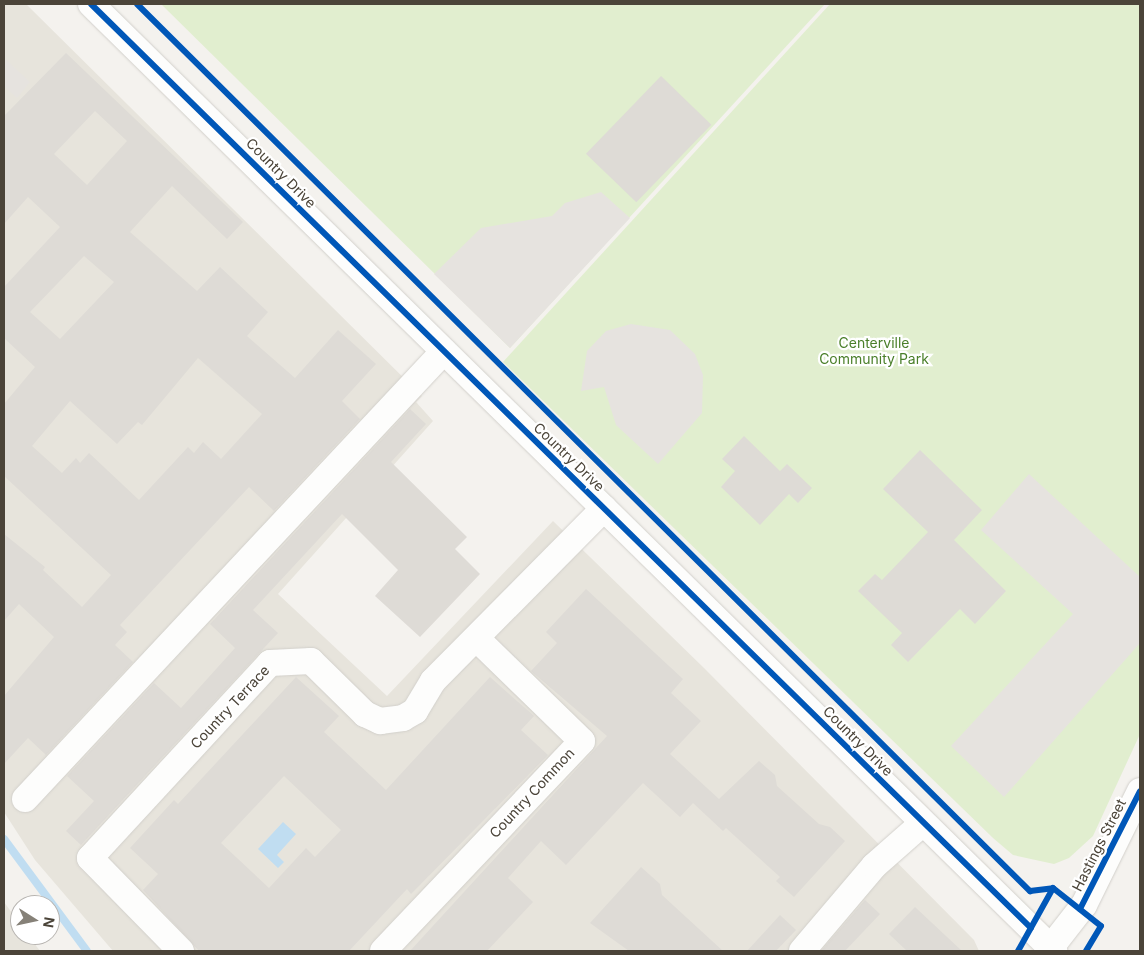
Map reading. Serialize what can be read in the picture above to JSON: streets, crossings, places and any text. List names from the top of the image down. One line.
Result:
{"streets":{"street":["Country Drive","Country Terrace","Country Common","Hastings Street"]},"crossings":[["Country Drive","Country Terrace"],["Country Drive","Hastings Street"],["Country Terrace","Country Common"]],"parks":["Centerville Community Park"],"north":"right"}
